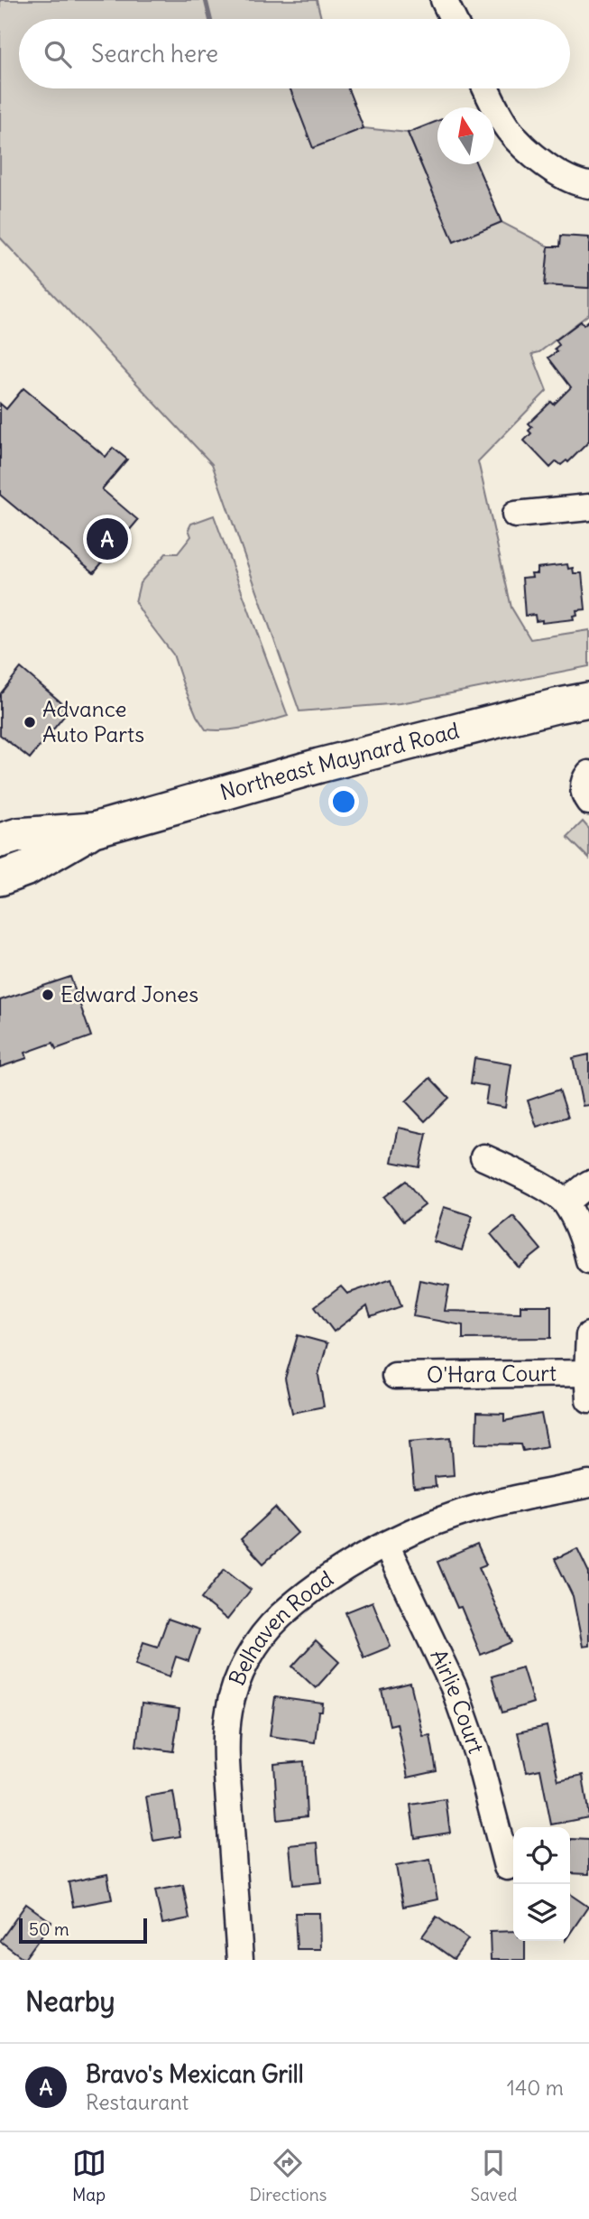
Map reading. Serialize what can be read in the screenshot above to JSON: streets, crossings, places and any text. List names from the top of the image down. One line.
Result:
{"streets":{"main road":["Northeast Maynard Road"],"street":["O'Hara Court","Belhaven Road","Airlie Court"]},"crossings":[["Belhaven Road","Airlie Court"]],"places":["Advance Auto Parts","Edward Jones"],"scale_bar":"50 m","north":"top","page":{"search":"Search here","pins":"A","scale":"50 m","heading":"Nearby","list":[{"mark":"A","name":"Bravo's Mexican Grill","note":"Restaurant","value":"140 m"}],"nav":["Map","Directions","Saved"]}}
